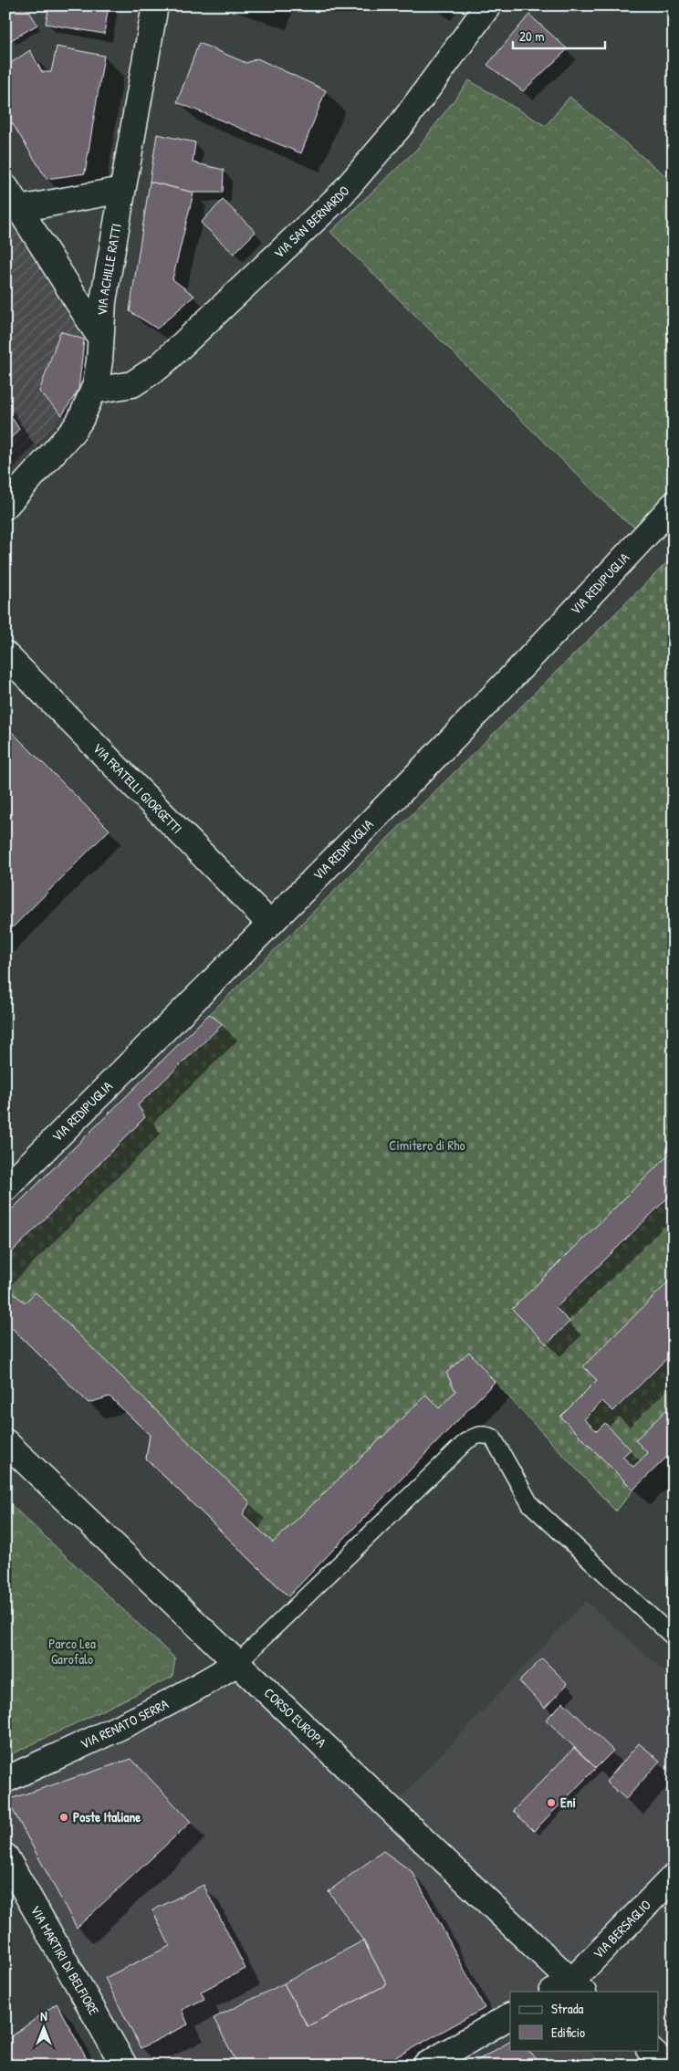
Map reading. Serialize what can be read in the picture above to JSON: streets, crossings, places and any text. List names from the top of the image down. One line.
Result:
{"streets":{"street":["VIA SAN BERNARDO","VIA ACHILLE RATTI","VIA REDIPUGLIA","VIA FRATELLI GIORGETTI","CORSO EUROPA","VIA RENATO SERRA","VIA BERSAGLIO","VIA MARTIRI DI BELFIORE"]},"crossings":[["VIA SAN BERNARDO","VIA ACHILLE RATTI"],["VIA REDIPUGLIA","VIA FRATELLI GIORGETTI"],["CORSO EUROPA","VIA RENATO SERRA"],["CORSO EUROPA","VIA BERSAGLIO"]],"parks":["Cimitero di Rho","Parco Lea Garofalo"],"places":["Eni","Poste Italiane"],"legend":["Strada","Edificio"],"scale_bar":"20 m","north":"top"}
